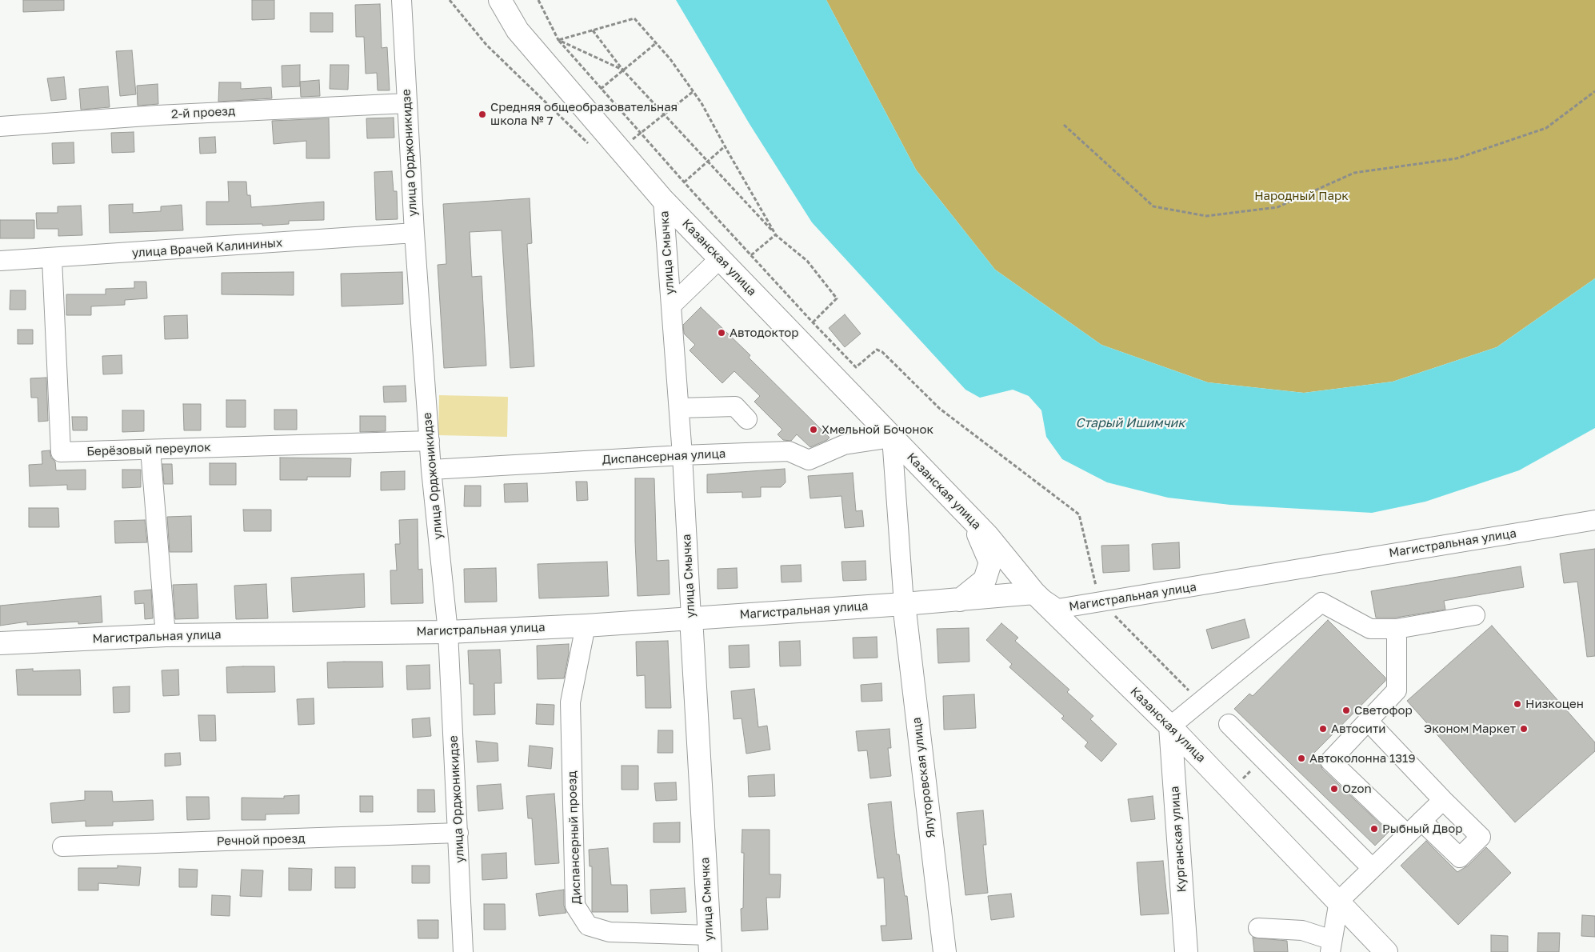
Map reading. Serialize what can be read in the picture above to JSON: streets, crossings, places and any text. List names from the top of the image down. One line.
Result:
{"streets":{"main road":["улица Смычка","Казанская улица","Магистральная улица","Ялуторовская улица","Курганская улица"],"street":["2-й проезд","улица Орджоникидзе","улица Врачей Калининых","Берёзовый переулок","Диспансерная улица","Диспансерный проезд","Речной проезд"]},"crossings":[["2-й проезд","улица Орджоникидзе"],["улица Орджоникидзе","улица Врачей Калининых"],["улица Орджоникидзе","Берёзовый переулок"],["улица Орджоникидзе","Диспансерная улица"],["улица Орджоникидзе","Магистральная улица"],["улица Орджоникидзе","Речной проезд"],["улица Врачей Калининых","Берёзовый переулок"],["улица Смычка","Казанская улица"],["улица Смычка","Диспансерная улица"],["улица Смычка","Магистральная улица"],["улица Смычка","Диспансерный проезд"],["Казанская улица","Диспансерная улица"],["Казанская улица","Магистральная улица"],["Казанская улица","Курганская улица"],["Магистральная улица","Ялуторовская улица"],["Магистральная улица","Диспансерный проезд"]],"water":["Старый Ишимчик"],"parks":["Народный Парк"],"places":["Средняя общеобразовательная школа № 7","Автодоктор","Хмельной Бочонок","Низкоцен","Светофор","Автосити","Эконом Маркет","Автоколонна 1319","Ozon","Рыбный Двор"]}
